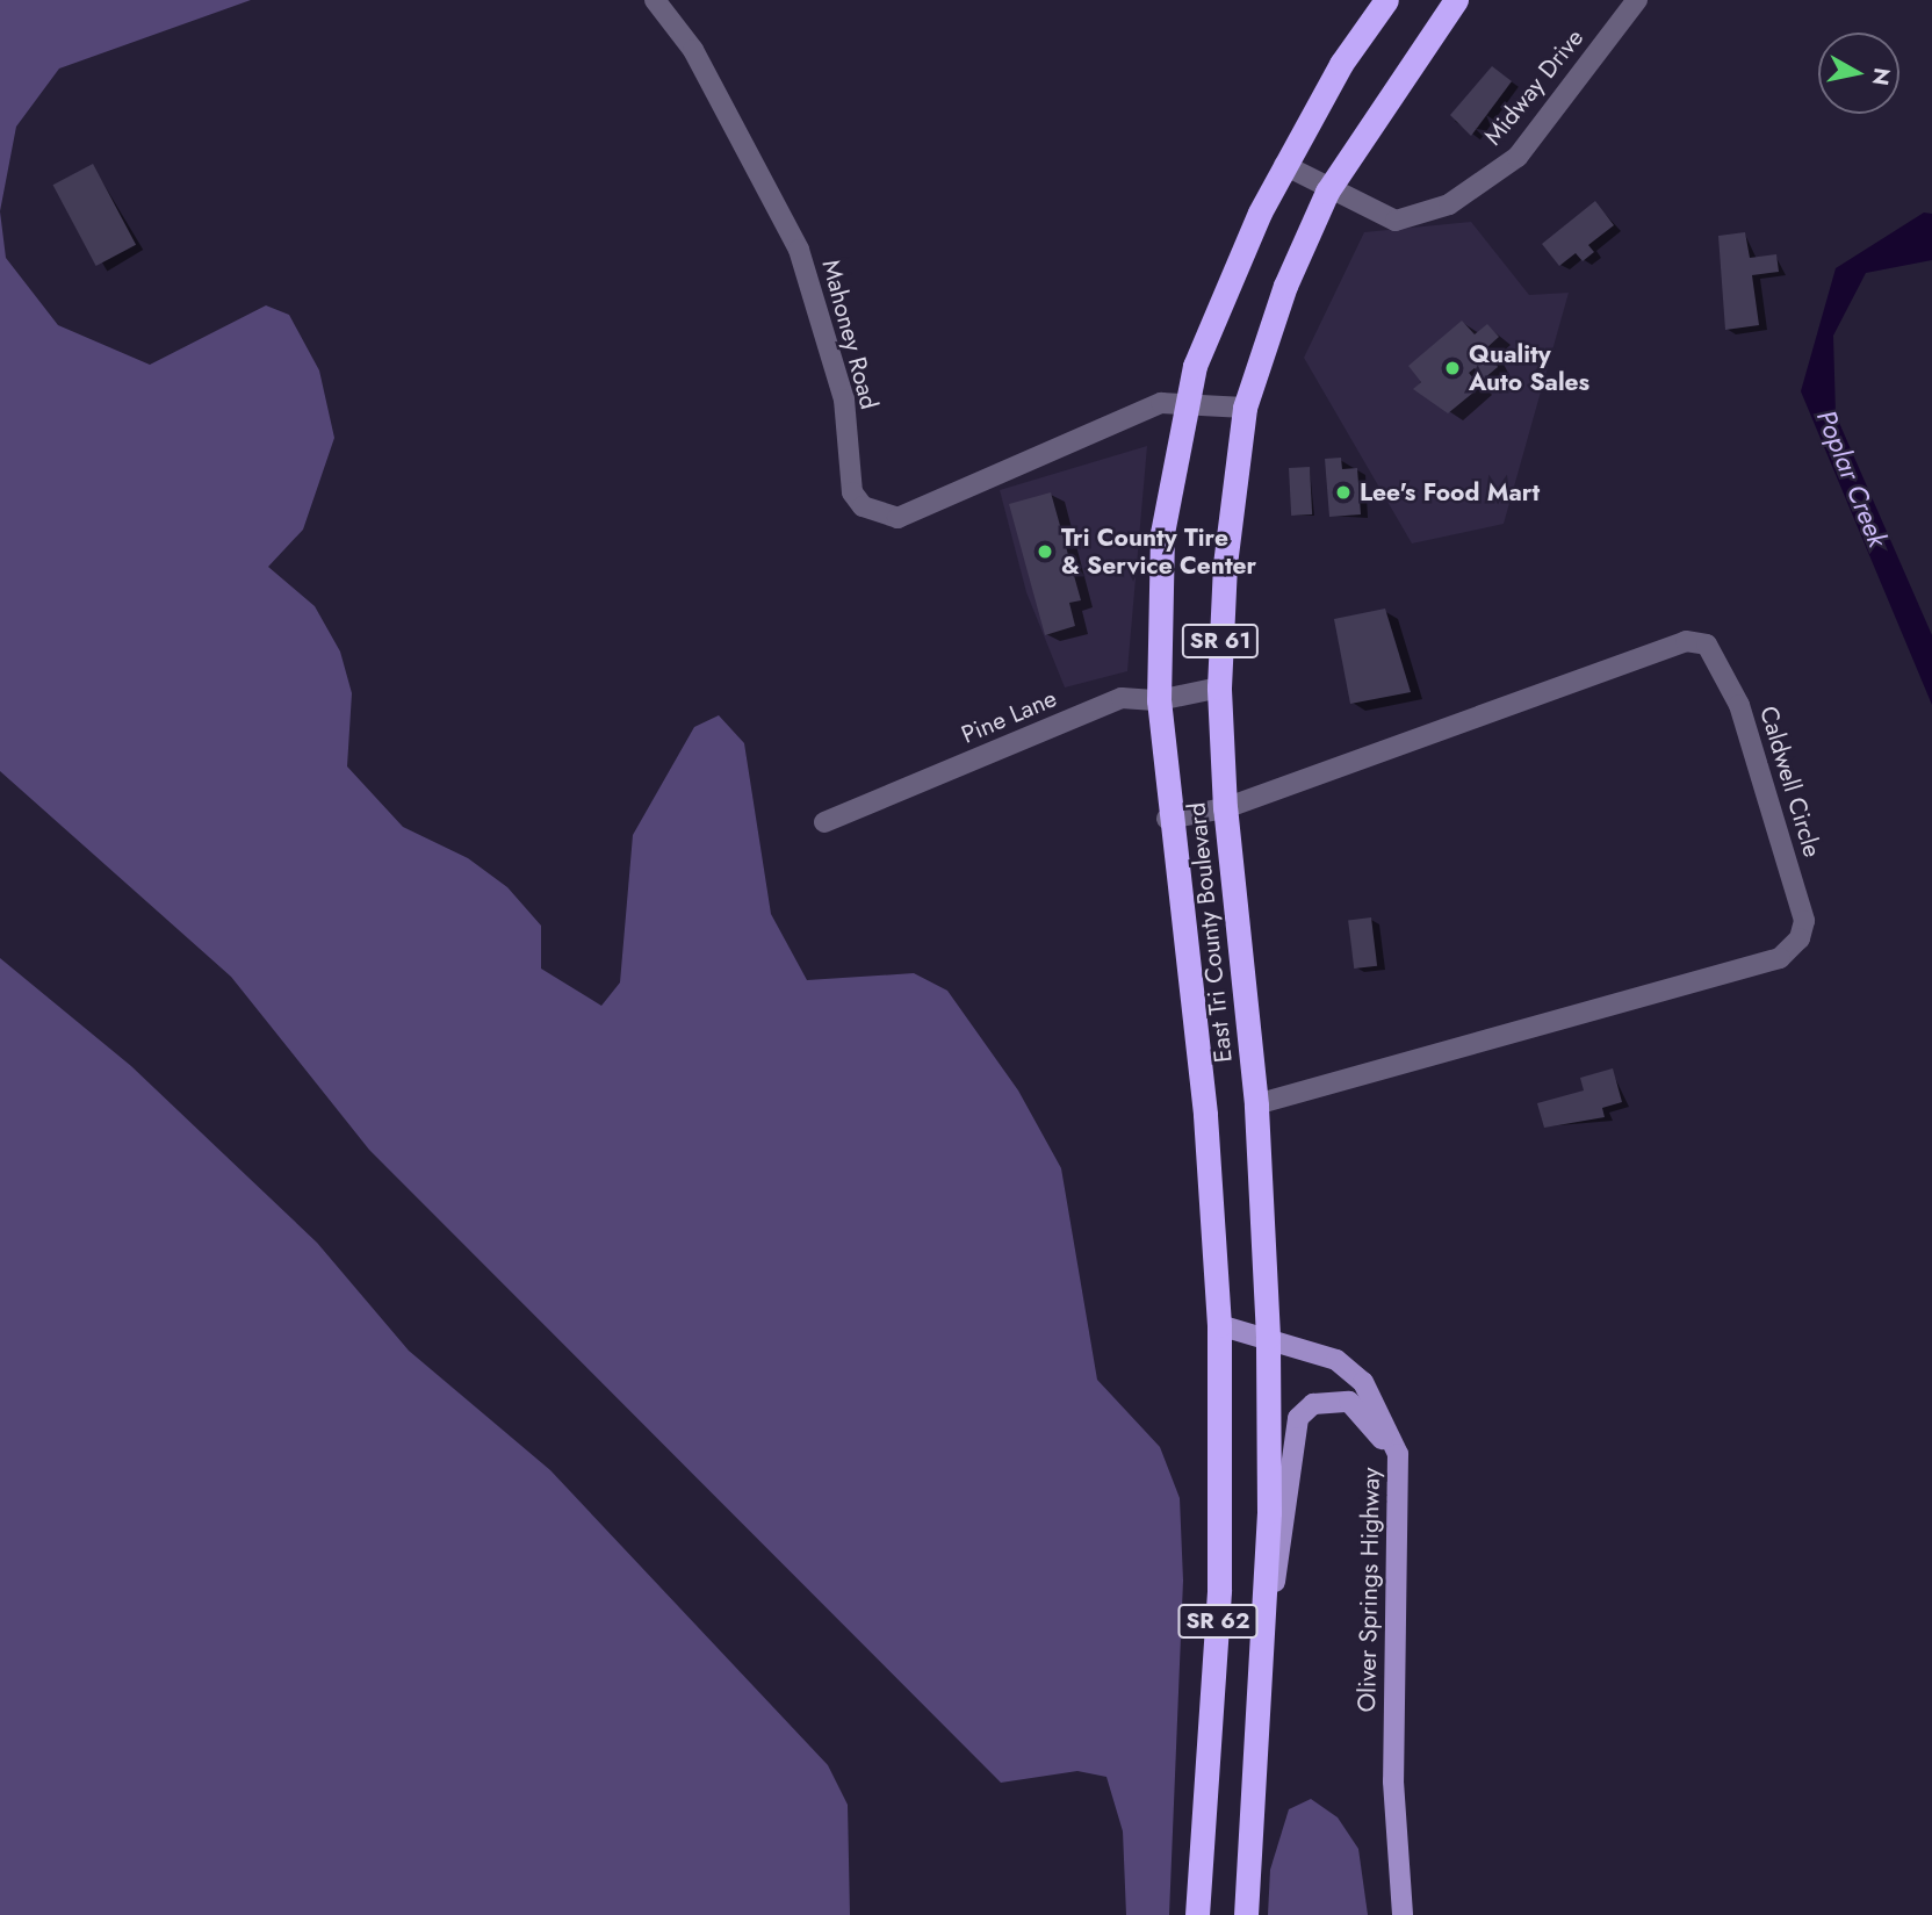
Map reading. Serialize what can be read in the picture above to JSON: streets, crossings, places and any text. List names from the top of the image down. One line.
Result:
{"streets":{"highway":["SR 61","East Tri County Boulevard","SR 62"],"main road":["Oliver Springs Highway"],"street":["Midway Drive","Mahoney Road","Pine Lane","Caldwell Circle"]},"crossings":[["Midway Drive","East Tri County Boulevard"],["Mahoney Road","East Tri County Boulevard"],["Pine Lane","East Tri County Boulevard"],["Caldwell Circle","East Tri County Boulevard"],["East Tri County Boulevard","Oliver Springs Highway"]],"water":["Poplar Creek"],"places":["Quality Auto Sales","Lee's Food Mart","Tri County Tire & Service Center"],"north":"right"}
